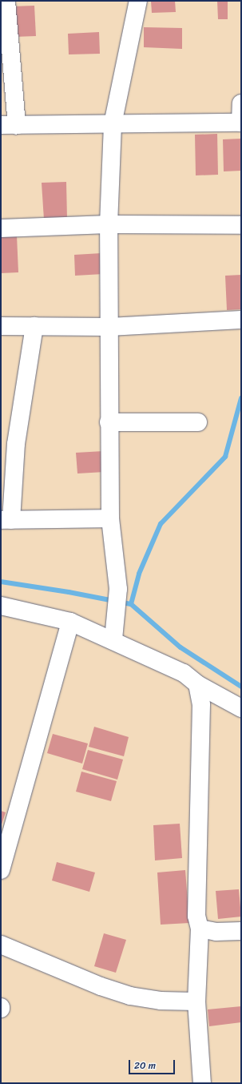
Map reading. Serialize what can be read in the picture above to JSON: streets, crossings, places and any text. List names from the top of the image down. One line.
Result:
{"scale_bar":"20 m"}
